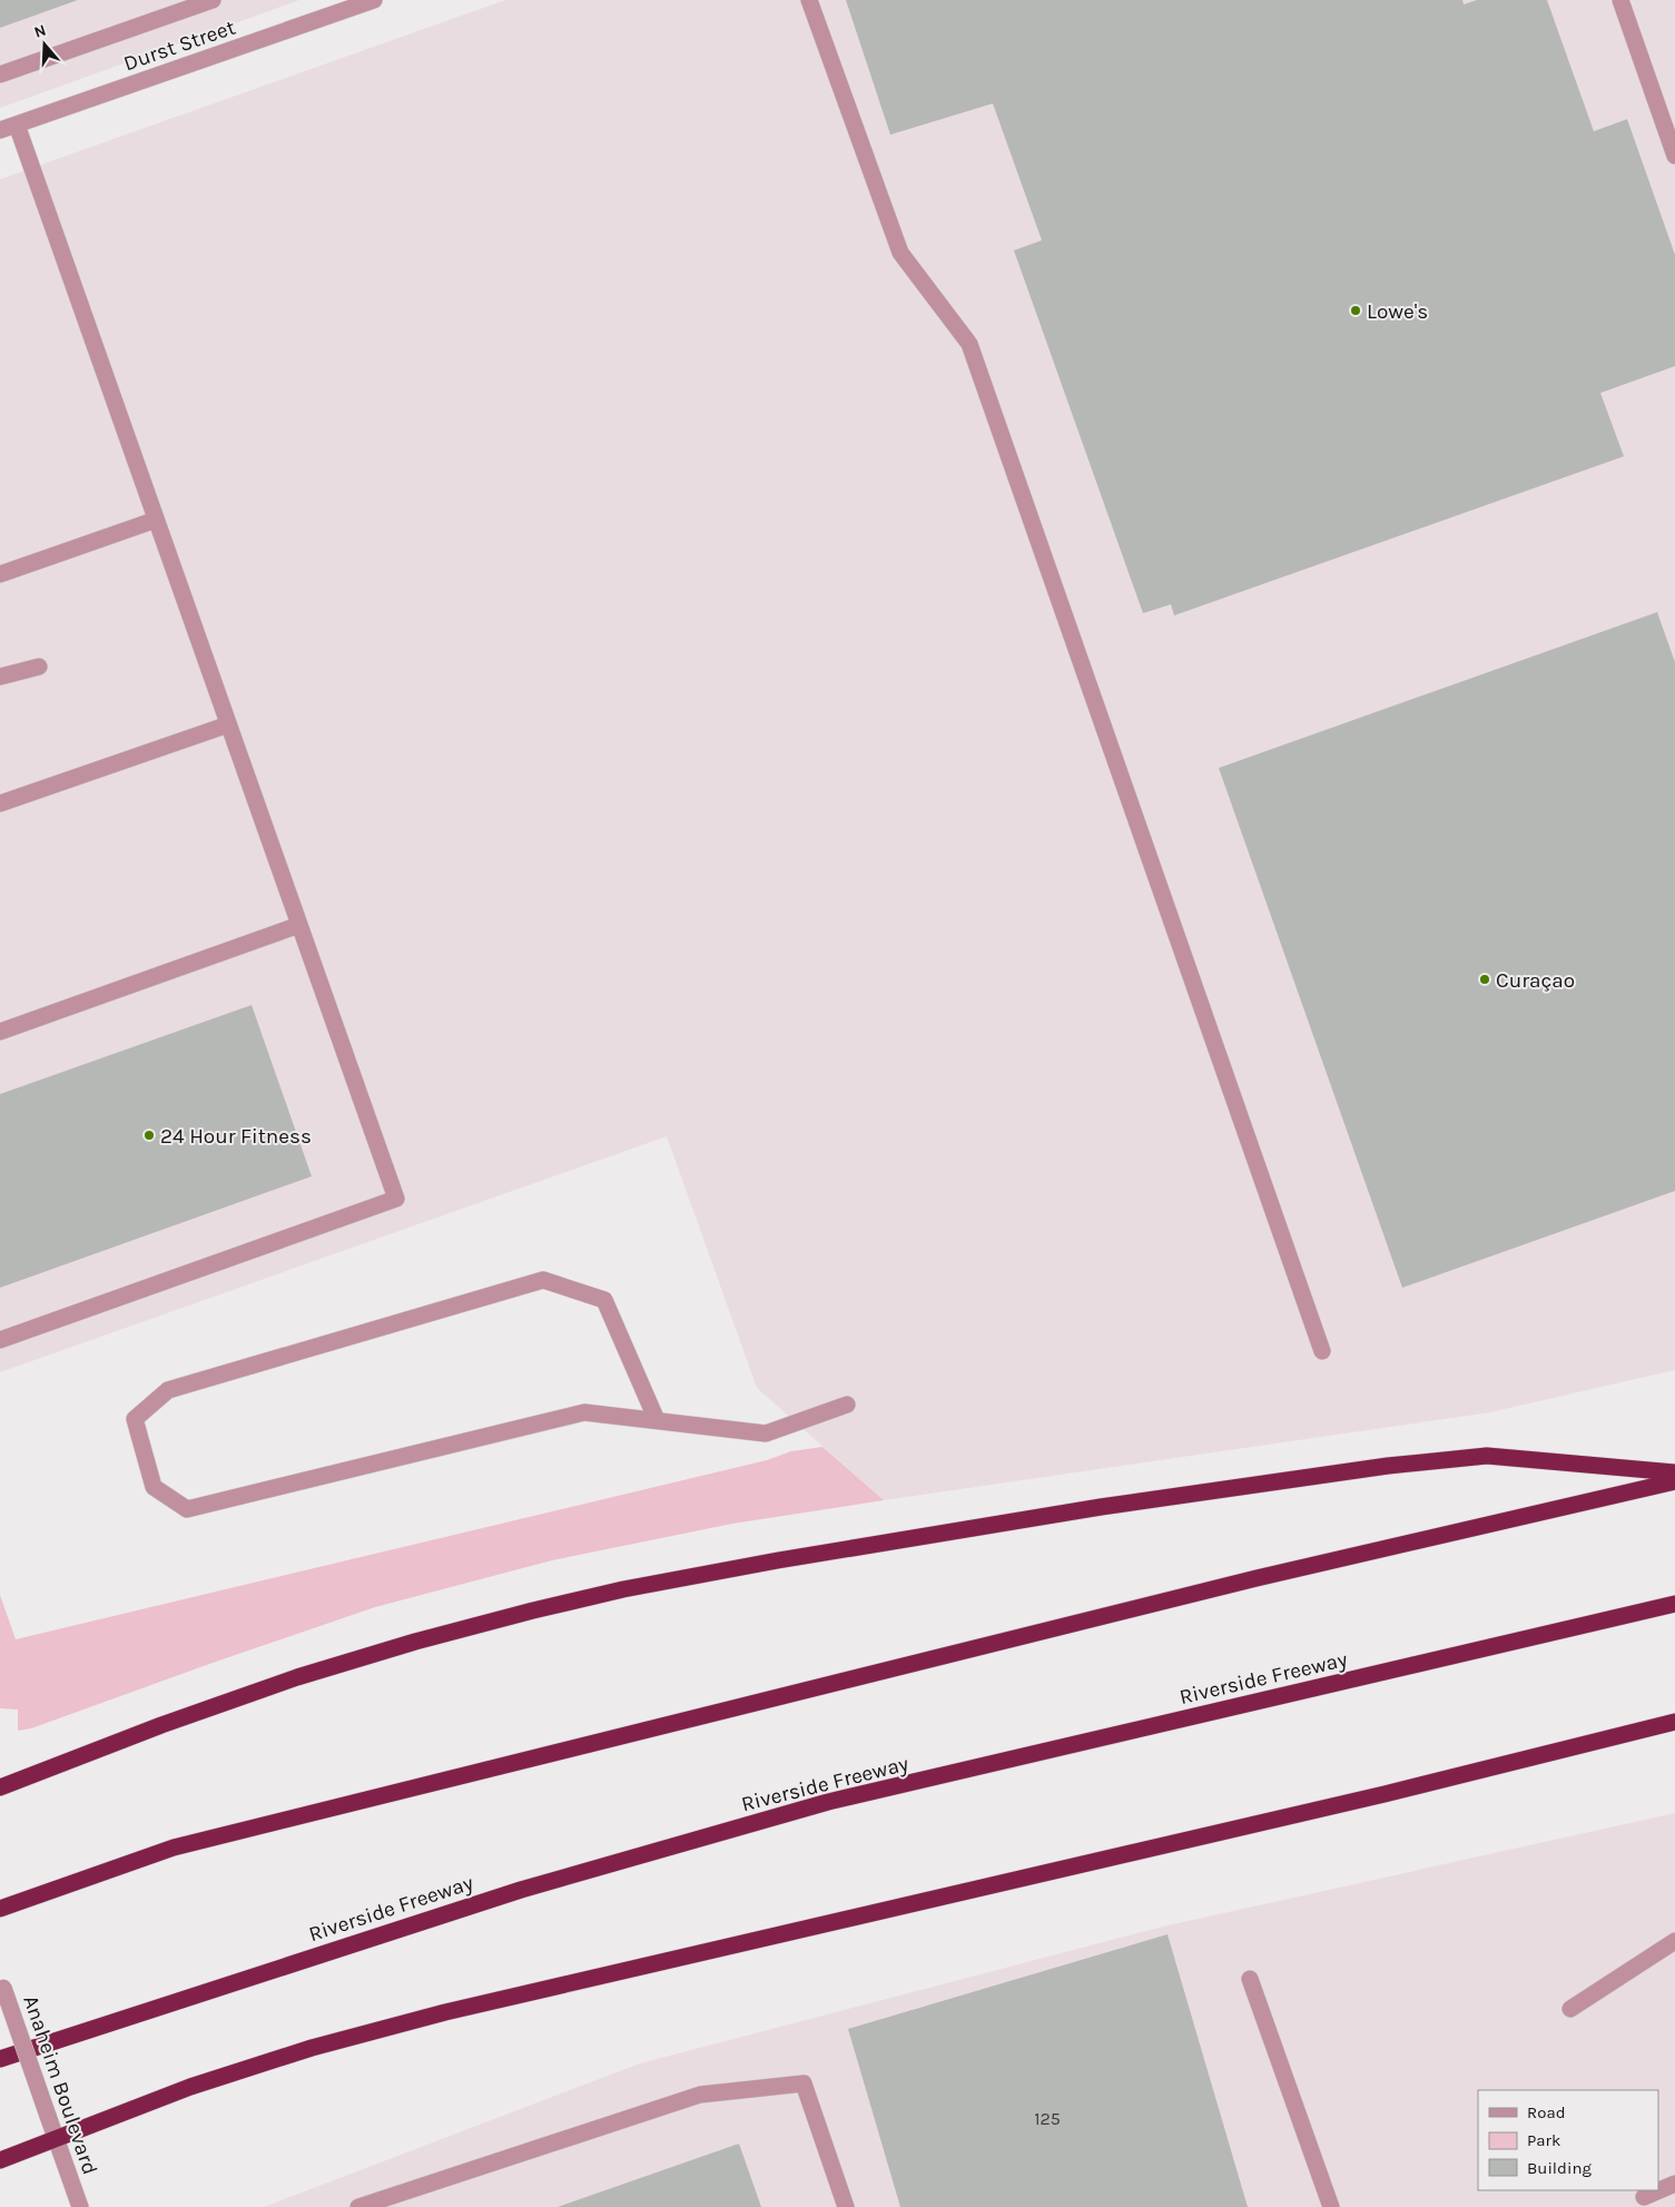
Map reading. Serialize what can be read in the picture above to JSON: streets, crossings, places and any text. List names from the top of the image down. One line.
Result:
{"streets":{"highway":["Riverside Freeway"],"street":["Durst Street","Anaheim Boulevard"]},"places":["Lowe's","Curaçao","24 Hour Fitness"],"house_numbers":["125"],"legend":["Road","Park","Building"],"north":"top"}
